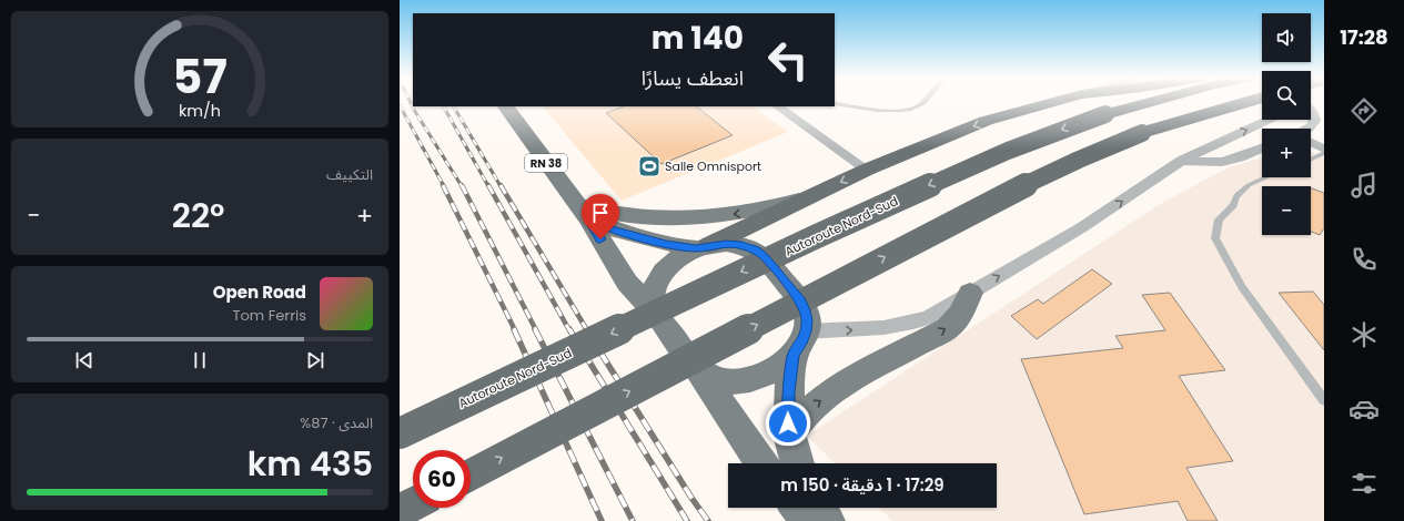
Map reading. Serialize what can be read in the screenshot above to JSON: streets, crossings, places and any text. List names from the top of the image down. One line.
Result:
{"streets":{"highway":["Autoroute Nord-Sud"],"main road":["RN 38"]},"places":{"sports":["Salle Omnisport"]},"page":{"tabs":"17:28","map_buttons":["+","−"],"turn":["140 m","انعطف يسارًا"],"tile":["التكييف",["المدى · 87%","435 km"]],"heat":["−","22°","+"],"song":["Open Road","Tom Ferris"],"limit":"60","trip":"17:29 · 1 دقيقة · 150 m","gauge":["57","km/h"]}}
